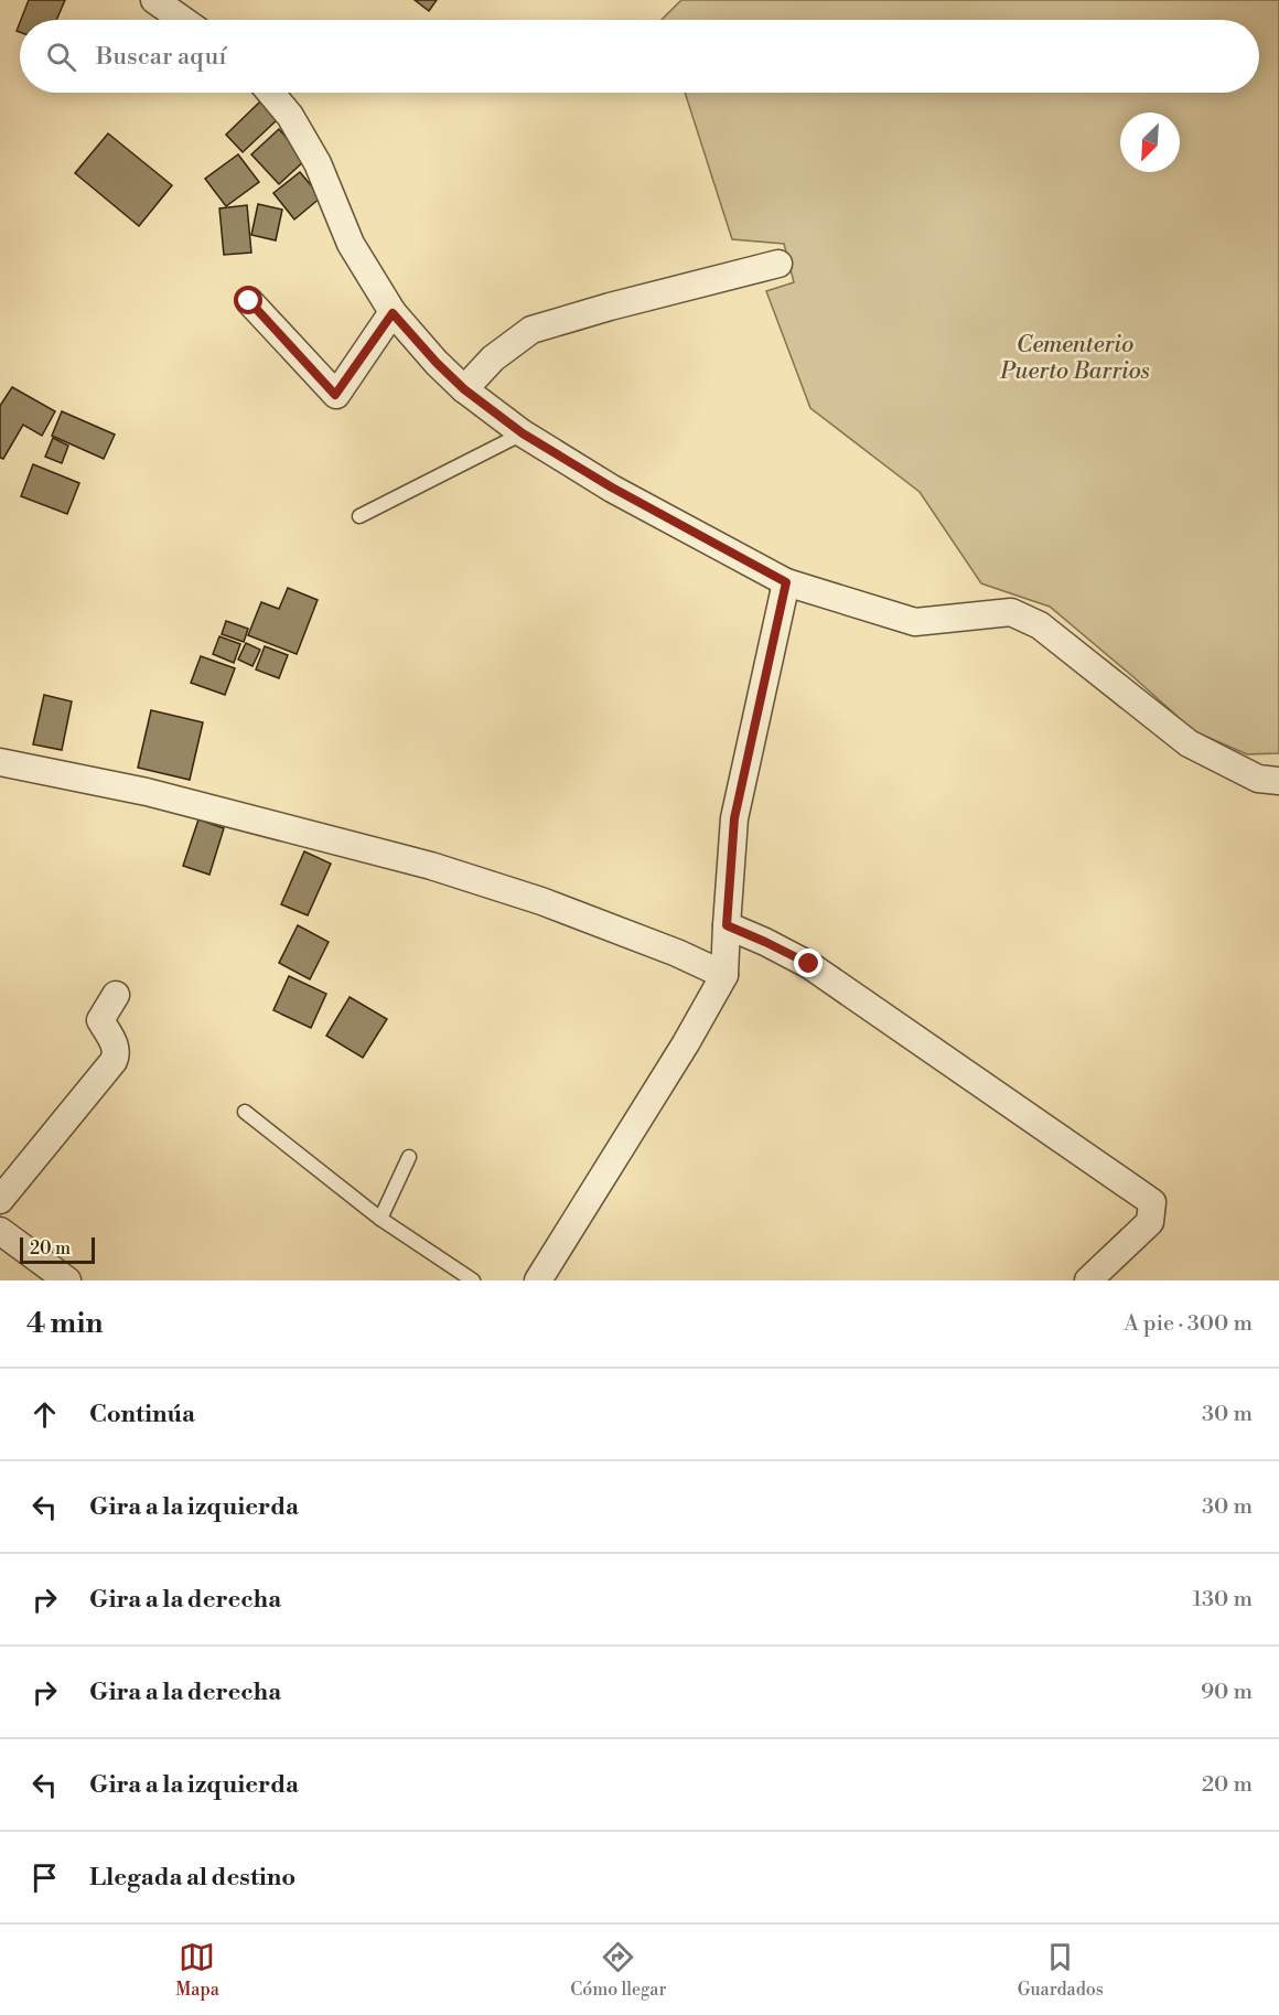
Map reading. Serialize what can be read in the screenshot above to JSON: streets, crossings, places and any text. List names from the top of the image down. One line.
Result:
{"parks":["Cementerio Puerto Barrios"],"scale_bar":"20 m","north":"bottom left","page":{"search":"Buscar aquí","scale":"20 m","heading":["4 min","A pie · 300 m"],"list":[["Continúa","30 m"],["Gira a la izquierda","30 m"],["Gira a la derecha","130 m"],["Gira a la derecha","90 m"],["Gira a la izquierda","20 m"],"Llegada al destino"],"nav":["Mapa","Cómo llegar","Guardados"]}}
